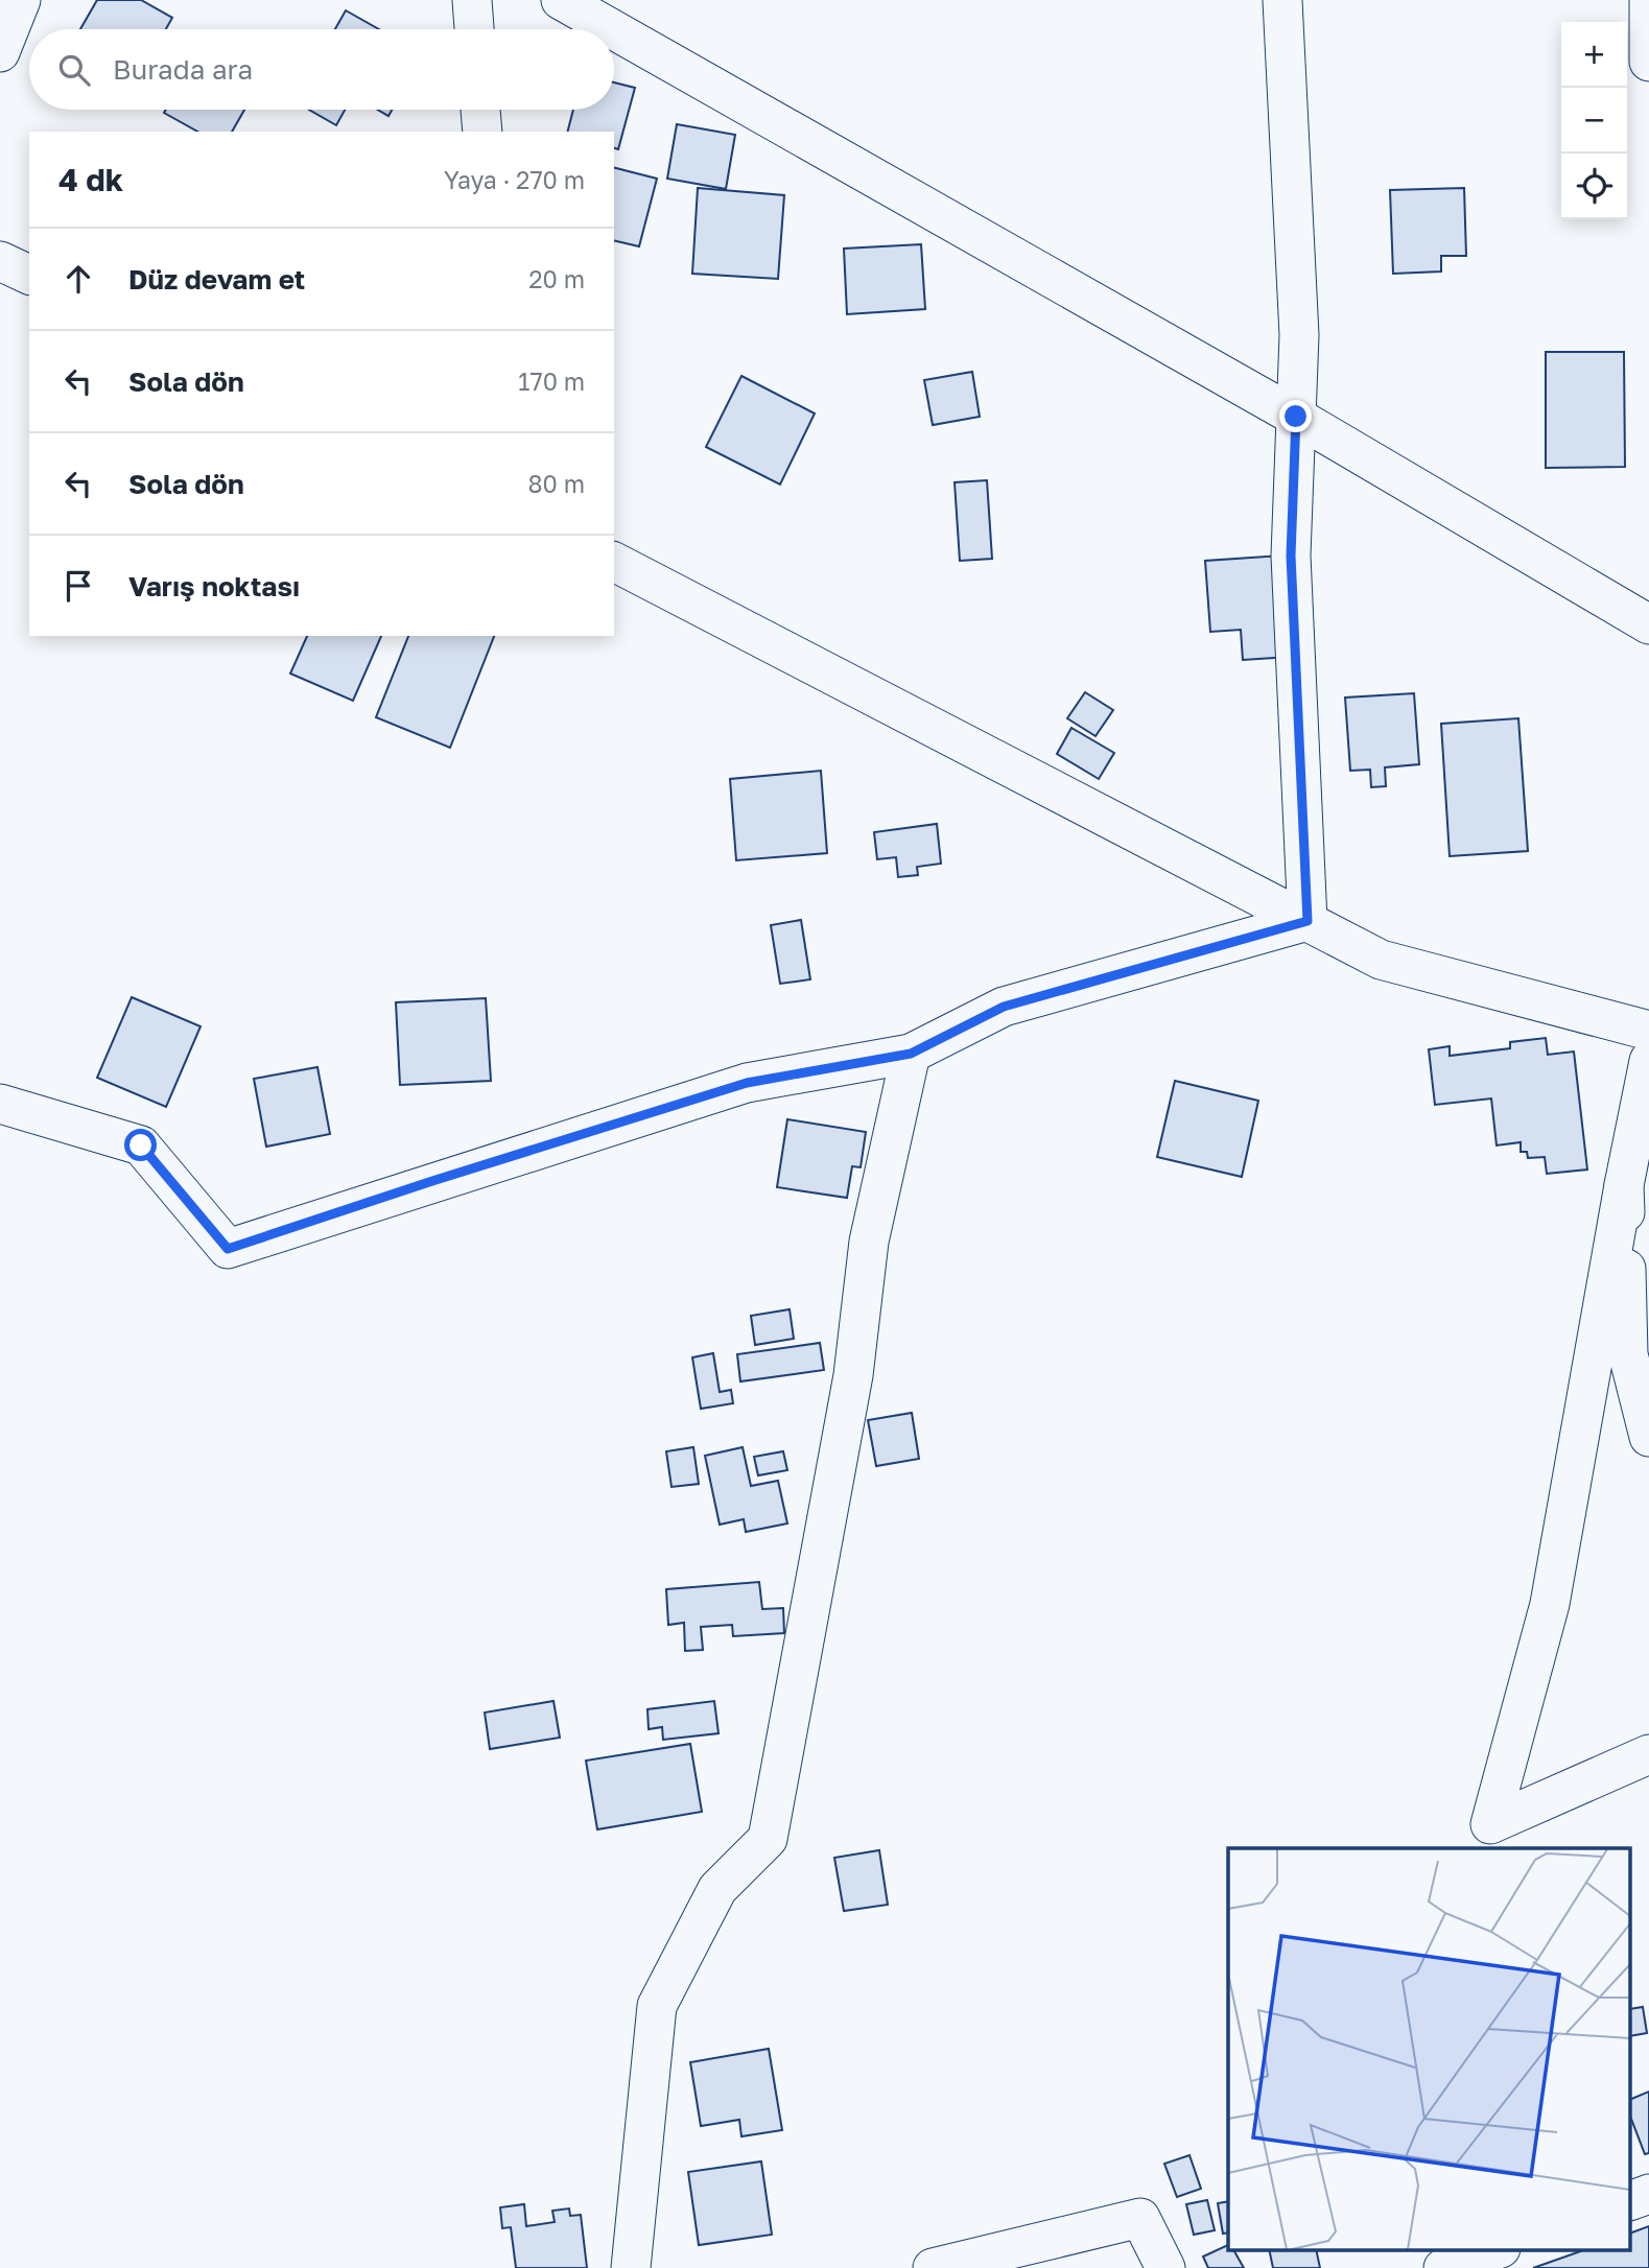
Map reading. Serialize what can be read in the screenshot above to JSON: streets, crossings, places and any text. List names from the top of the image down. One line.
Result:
{"page":{"map_buttons":["+","−"],"search":"Burada ara","heading":["4 dk","Yaya · 270 m"],"list":[["Düz devam et","20 m"],["Sola dön","170 m"],["Sola dön","80 m"],"Varış noktası"]}}
